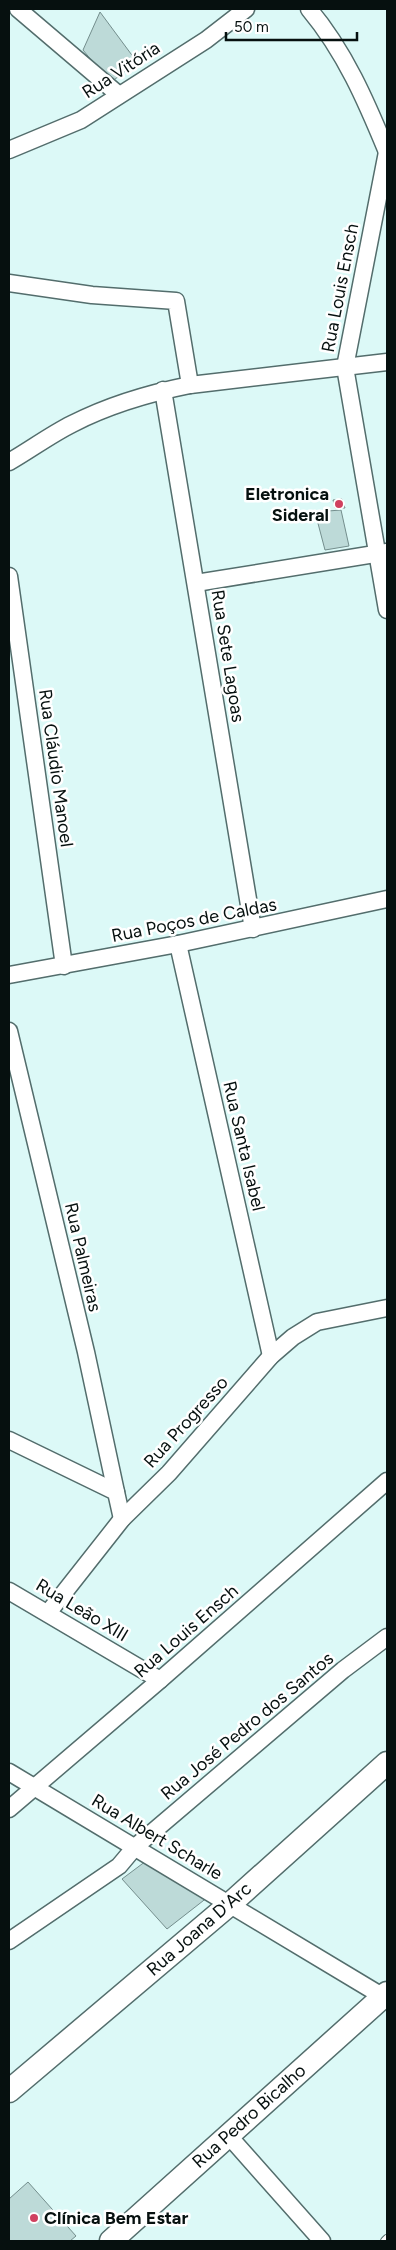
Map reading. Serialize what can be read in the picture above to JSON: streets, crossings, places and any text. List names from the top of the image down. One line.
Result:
{"streets":{"street":["Rua Vitória","Rua Louis Ensch","Rua Sete Lagoas","Rua Cláudio Manoel","Rua Poços de Caldas","Rua Santa Isabel","Rua Palmeiras","Rua Progresso","Rua Leão XIII","Rua José Pedro dos Santos","Rua Albert Scharle","Rua Joana D'Arc","Rua Pedro Bicalho"]},"crossings":[["Rua Louis Ensch","Rua Leão XIII"],["Rua Louis Ensch","Rua Albert Scharle"],["Rua Sete Lagoas","Rua Poços de Caldas"],["Rua Cláudio Manoel","Rua Poços de Caldas"],["Rua Poços de Caldas","Rua Santa Isabel"],["Rua Santa Isabel","Rua Progresso"],["Rua Palmeiras","Rua Progresso"],["Rua Progresso","Rua Leão XIII"],["Rua José Pedro dos Santos","Rua Albert Scharle"],["Rua Albert Scharle","Rua Joana D'Arc"],["Rua Albert Scharle","Rua Pedro Bicalho"]],"places":["Eletronica Sideral","Clínica Bem Estar"],"scale_bar":"50 m"}
